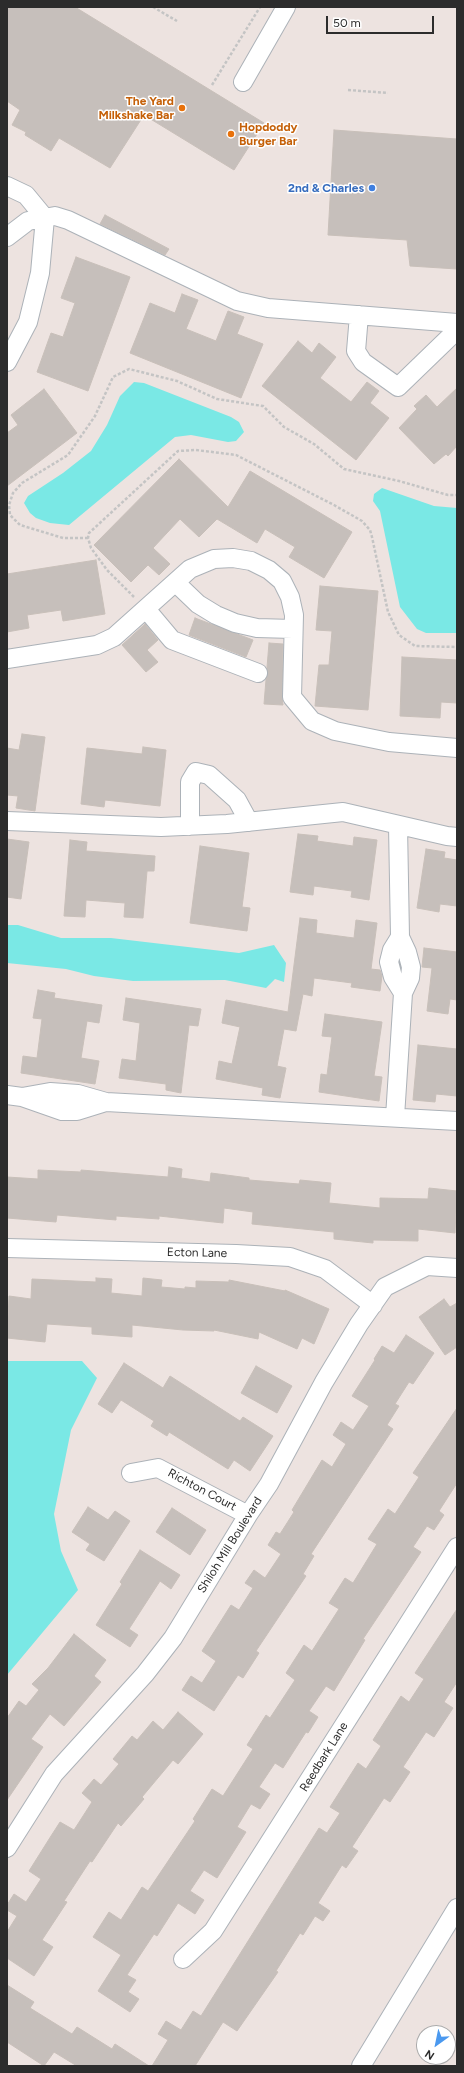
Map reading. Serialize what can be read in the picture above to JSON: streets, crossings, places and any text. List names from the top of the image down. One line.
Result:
{"streets":{"street":["Ecton Lane","Richton Court","Shiloh Mill Boulevard","Reedbark Lane"]},"crossings":[["Ecton Lane","Shiloh Mill Boulevard"],["Richton Court","Shiloh Mill Boulevard"]],"places":["The Yard Milkshake Bar","Hopdoddy Burger Bar","2nd & Charles"],"scale_bar":"50 m","north":"bottom left"}
